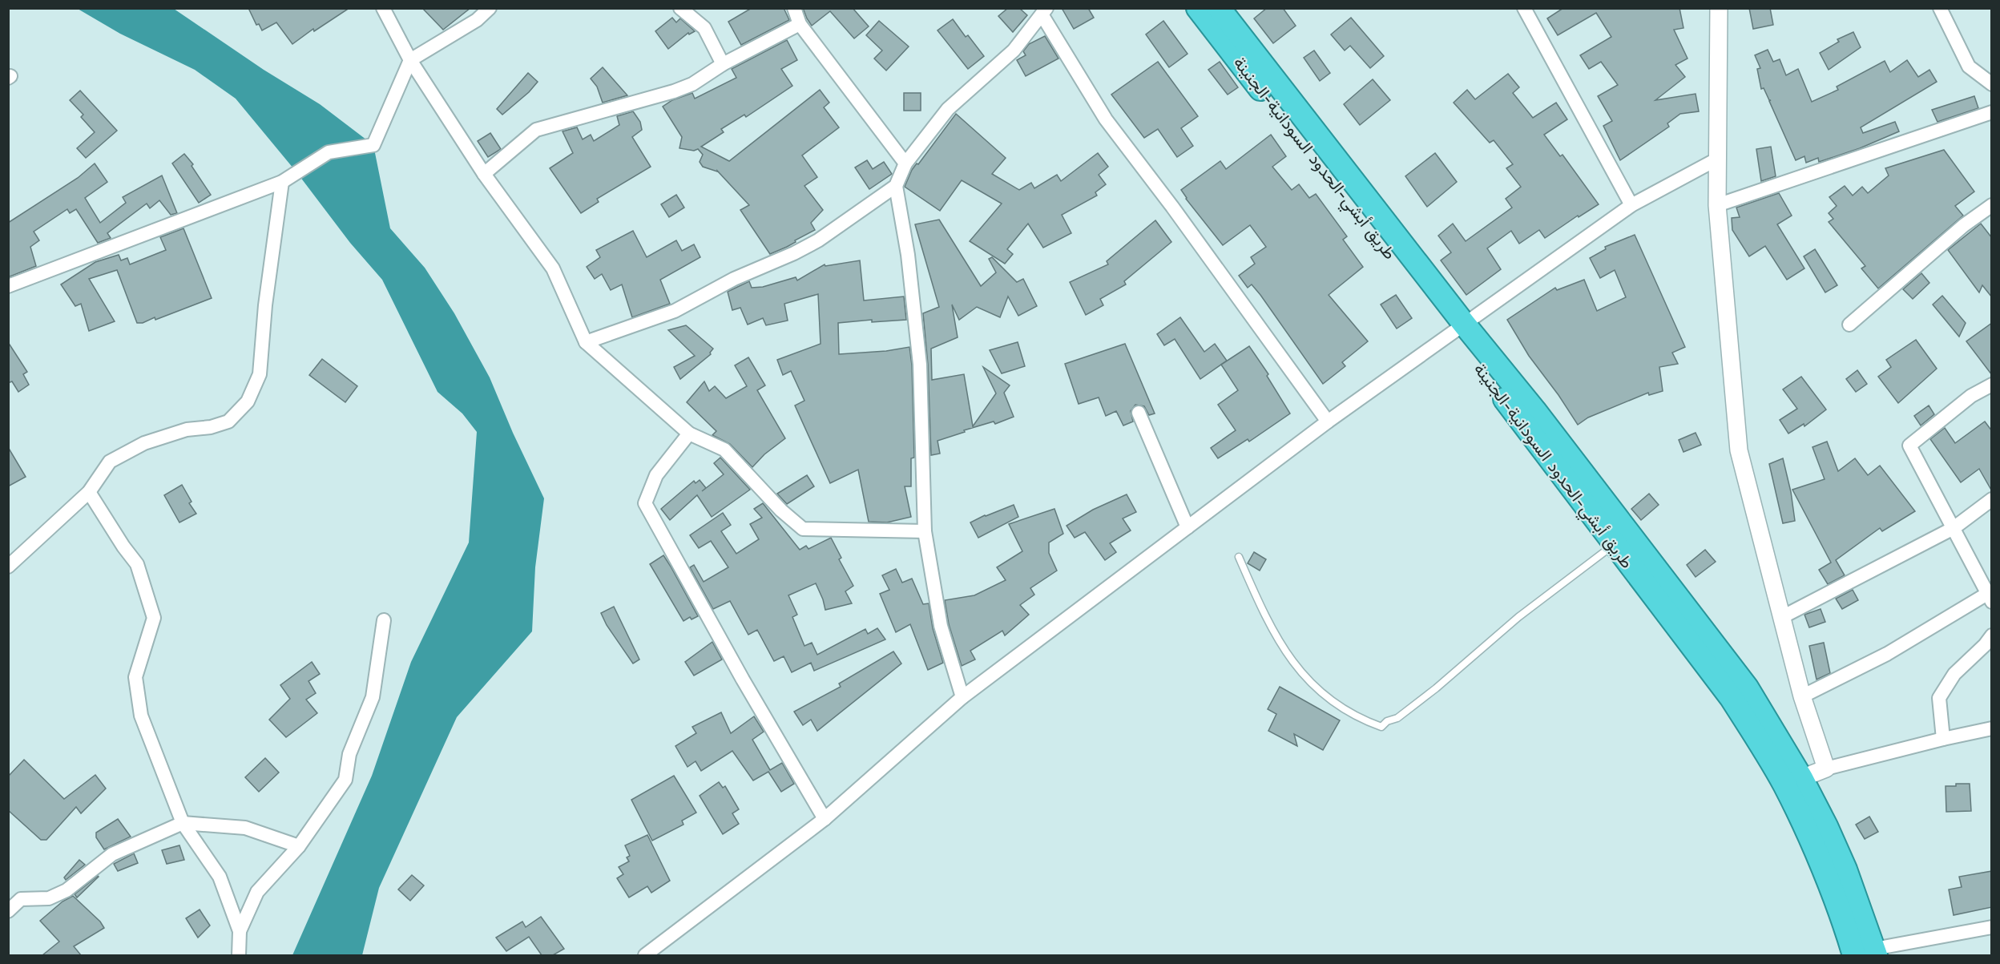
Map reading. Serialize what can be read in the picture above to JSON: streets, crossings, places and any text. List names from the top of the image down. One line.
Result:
{"streets":{"highway":["طريق أبشي-الحدود السودانية-الجنينة"]}}
